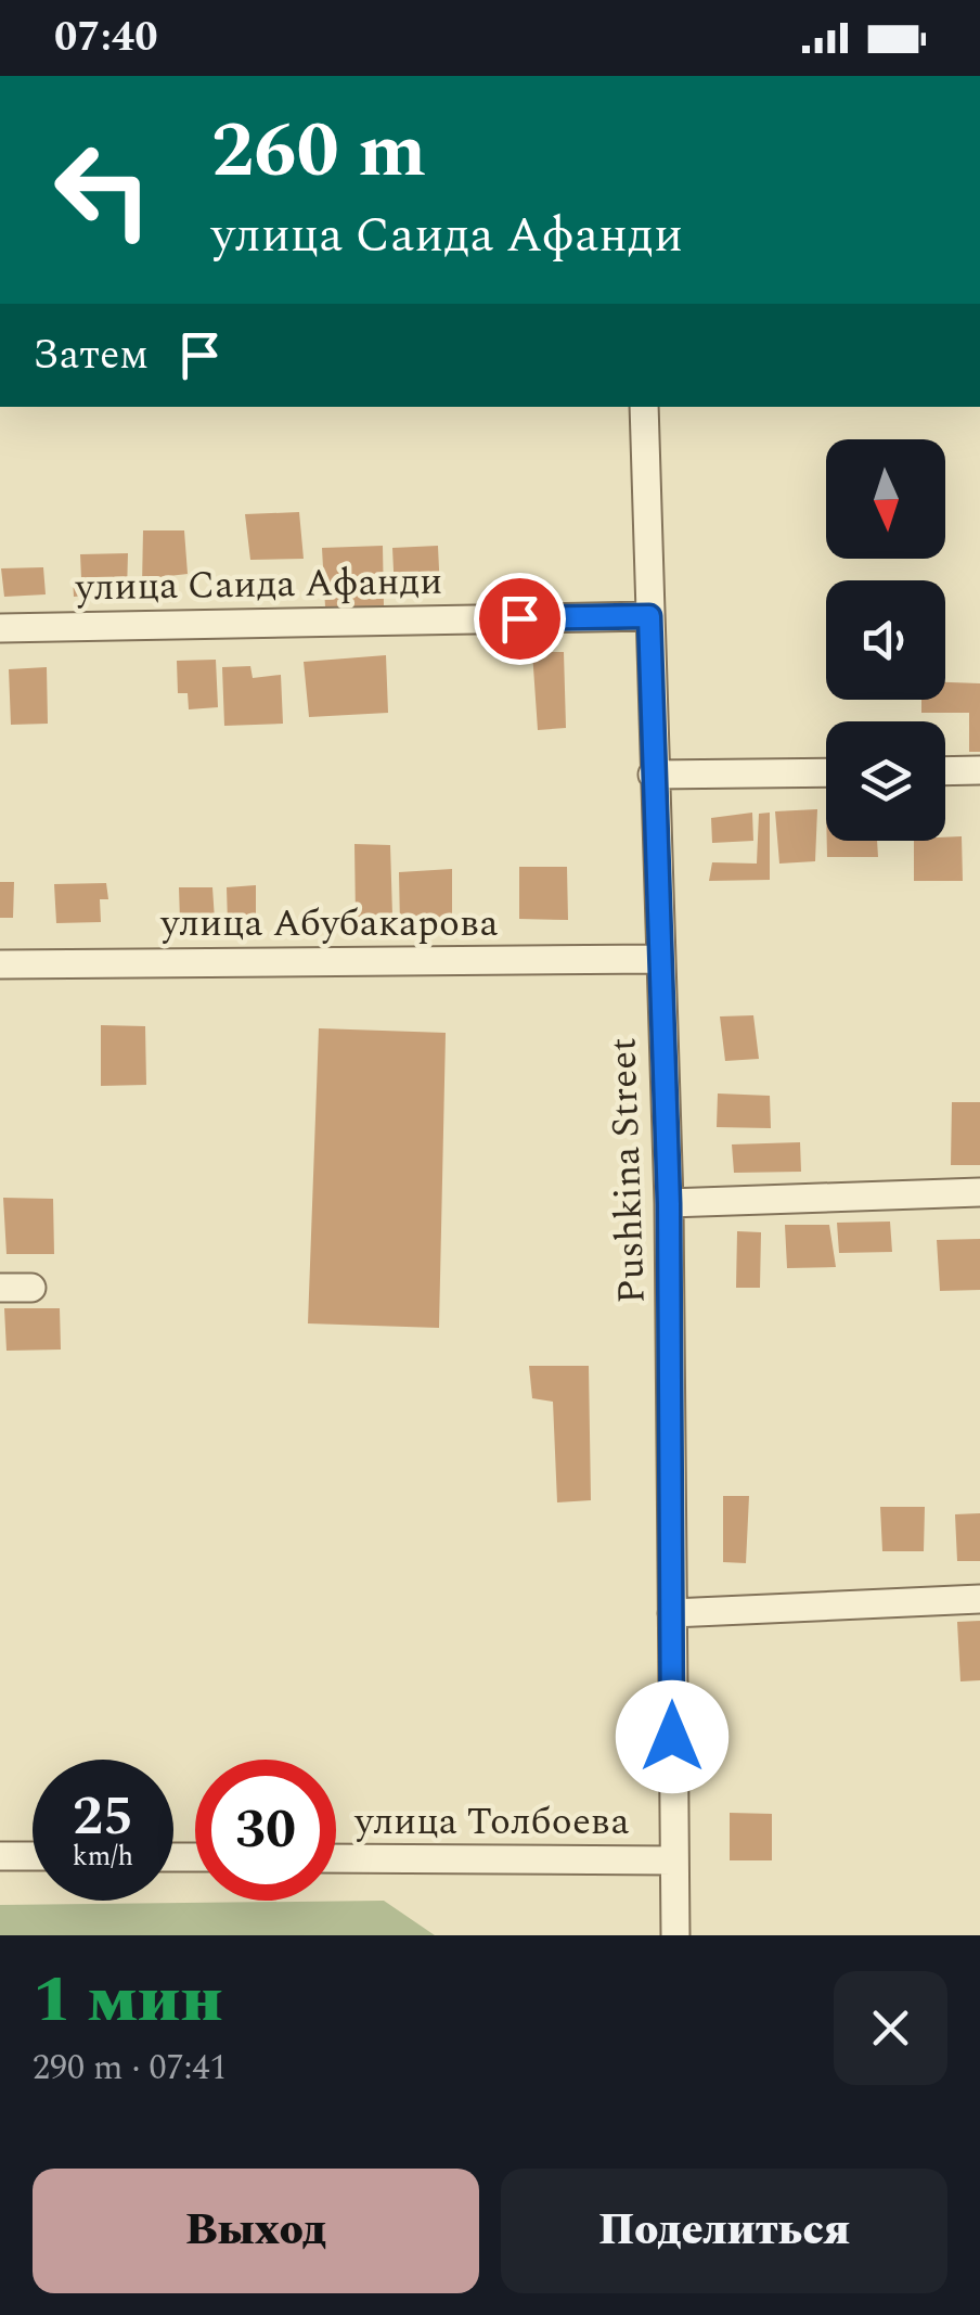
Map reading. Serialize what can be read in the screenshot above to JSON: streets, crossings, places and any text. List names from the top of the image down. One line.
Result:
{"streets":{"street":["улица Саида Афанди","улица Абубакарова","Pushkina Street","улица Толбоева"]},"crossings":[["улица Саида Афанди","Pushkina Street"],["улица Абубакарова","Pushkina Street"],["Pushkina Street","улица Толбоева"]],"north":"bottom","page":{"status":"07:40","turn":["260 m","улица Саида Афанди"],"then":"Затем","speed":"25 km/h","limit":"30","heading":["1 мин","290 m · 07:41"],"buttons":["Выход","Поделиться"]}}
